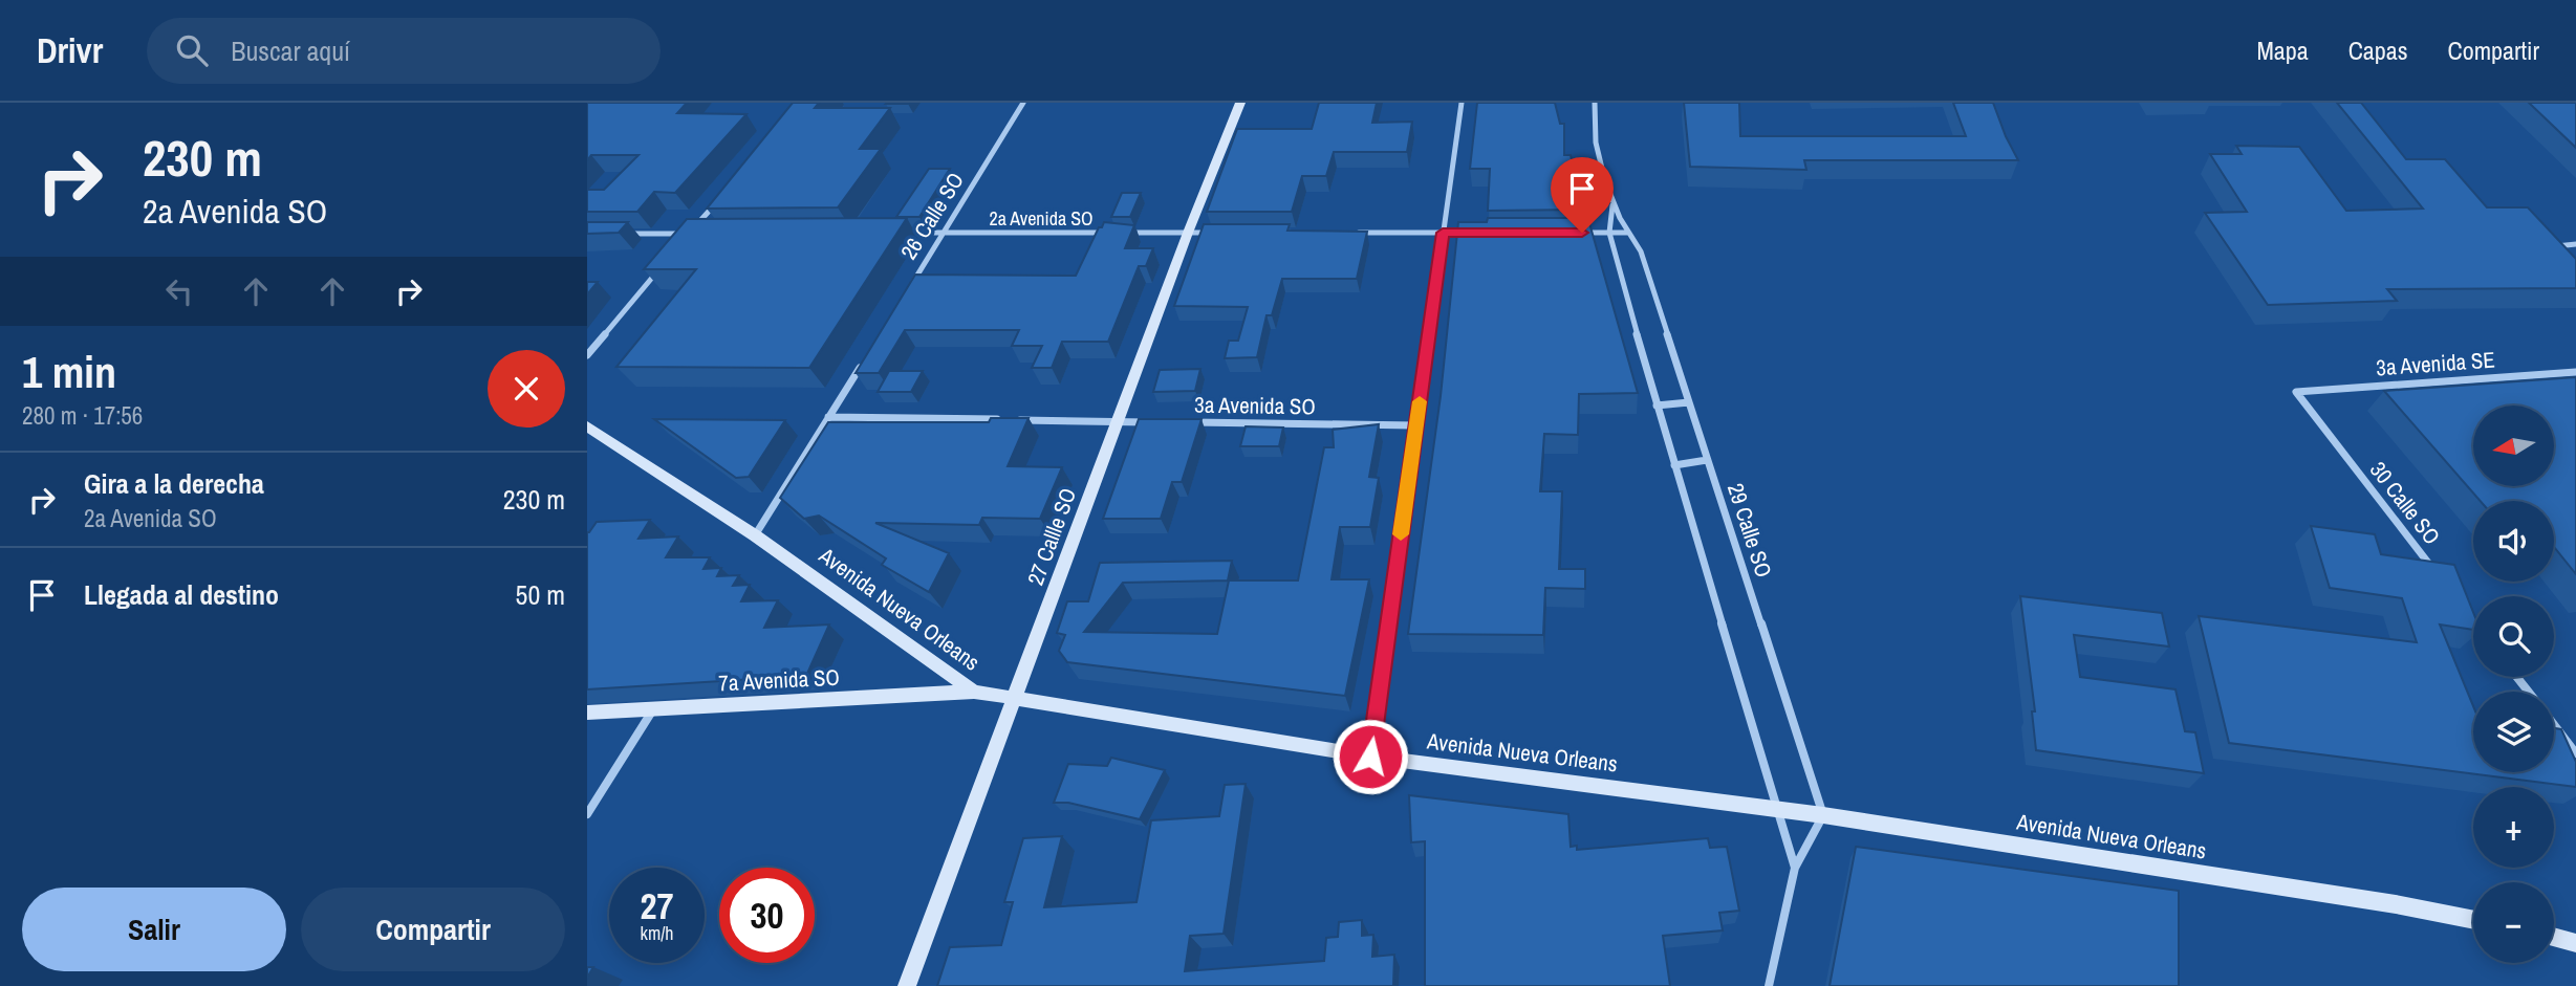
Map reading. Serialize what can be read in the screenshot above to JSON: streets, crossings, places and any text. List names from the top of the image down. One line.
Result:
{"streets":{"street":["26 Calle SO","2a Avenida SO","3a Avenida SE","3a Avenida SO","30 Calle SO","29 Calle SO","27 Callle SO","Avenida Nueva Orleans","7a Avenida SO"]},"crossings":[["26 Calle SO","2a Avenida SO"],["2a Avenida SO","27 Callle SO"],["3a Avenida SE","30 Calle SO"],["29 Calle SO","Avenida Nueva Orleans"],["27 Callle SO","Avenida Nueva Orleans"],["Avenida Nueva Orleans","7a Avenida SO"]],"north":"left","page":{"header":"Drivr","search":"Buscar aquí","nav":["Mapa","Capas","Compartir"],"turn":["230 m","2a Avenida SO"],"heading":["1 min","280 m · 17:56"],"map_buttons":["+","−"],"list":[{"name":"Gira a la derecha","note":"2a Avenida SO","value":"230 m"},{"name":"Llegada al destino","value":"50 m"}],"speed":"27 km/h","limit":"30","buttons":["Salir","Compartir"]}}
